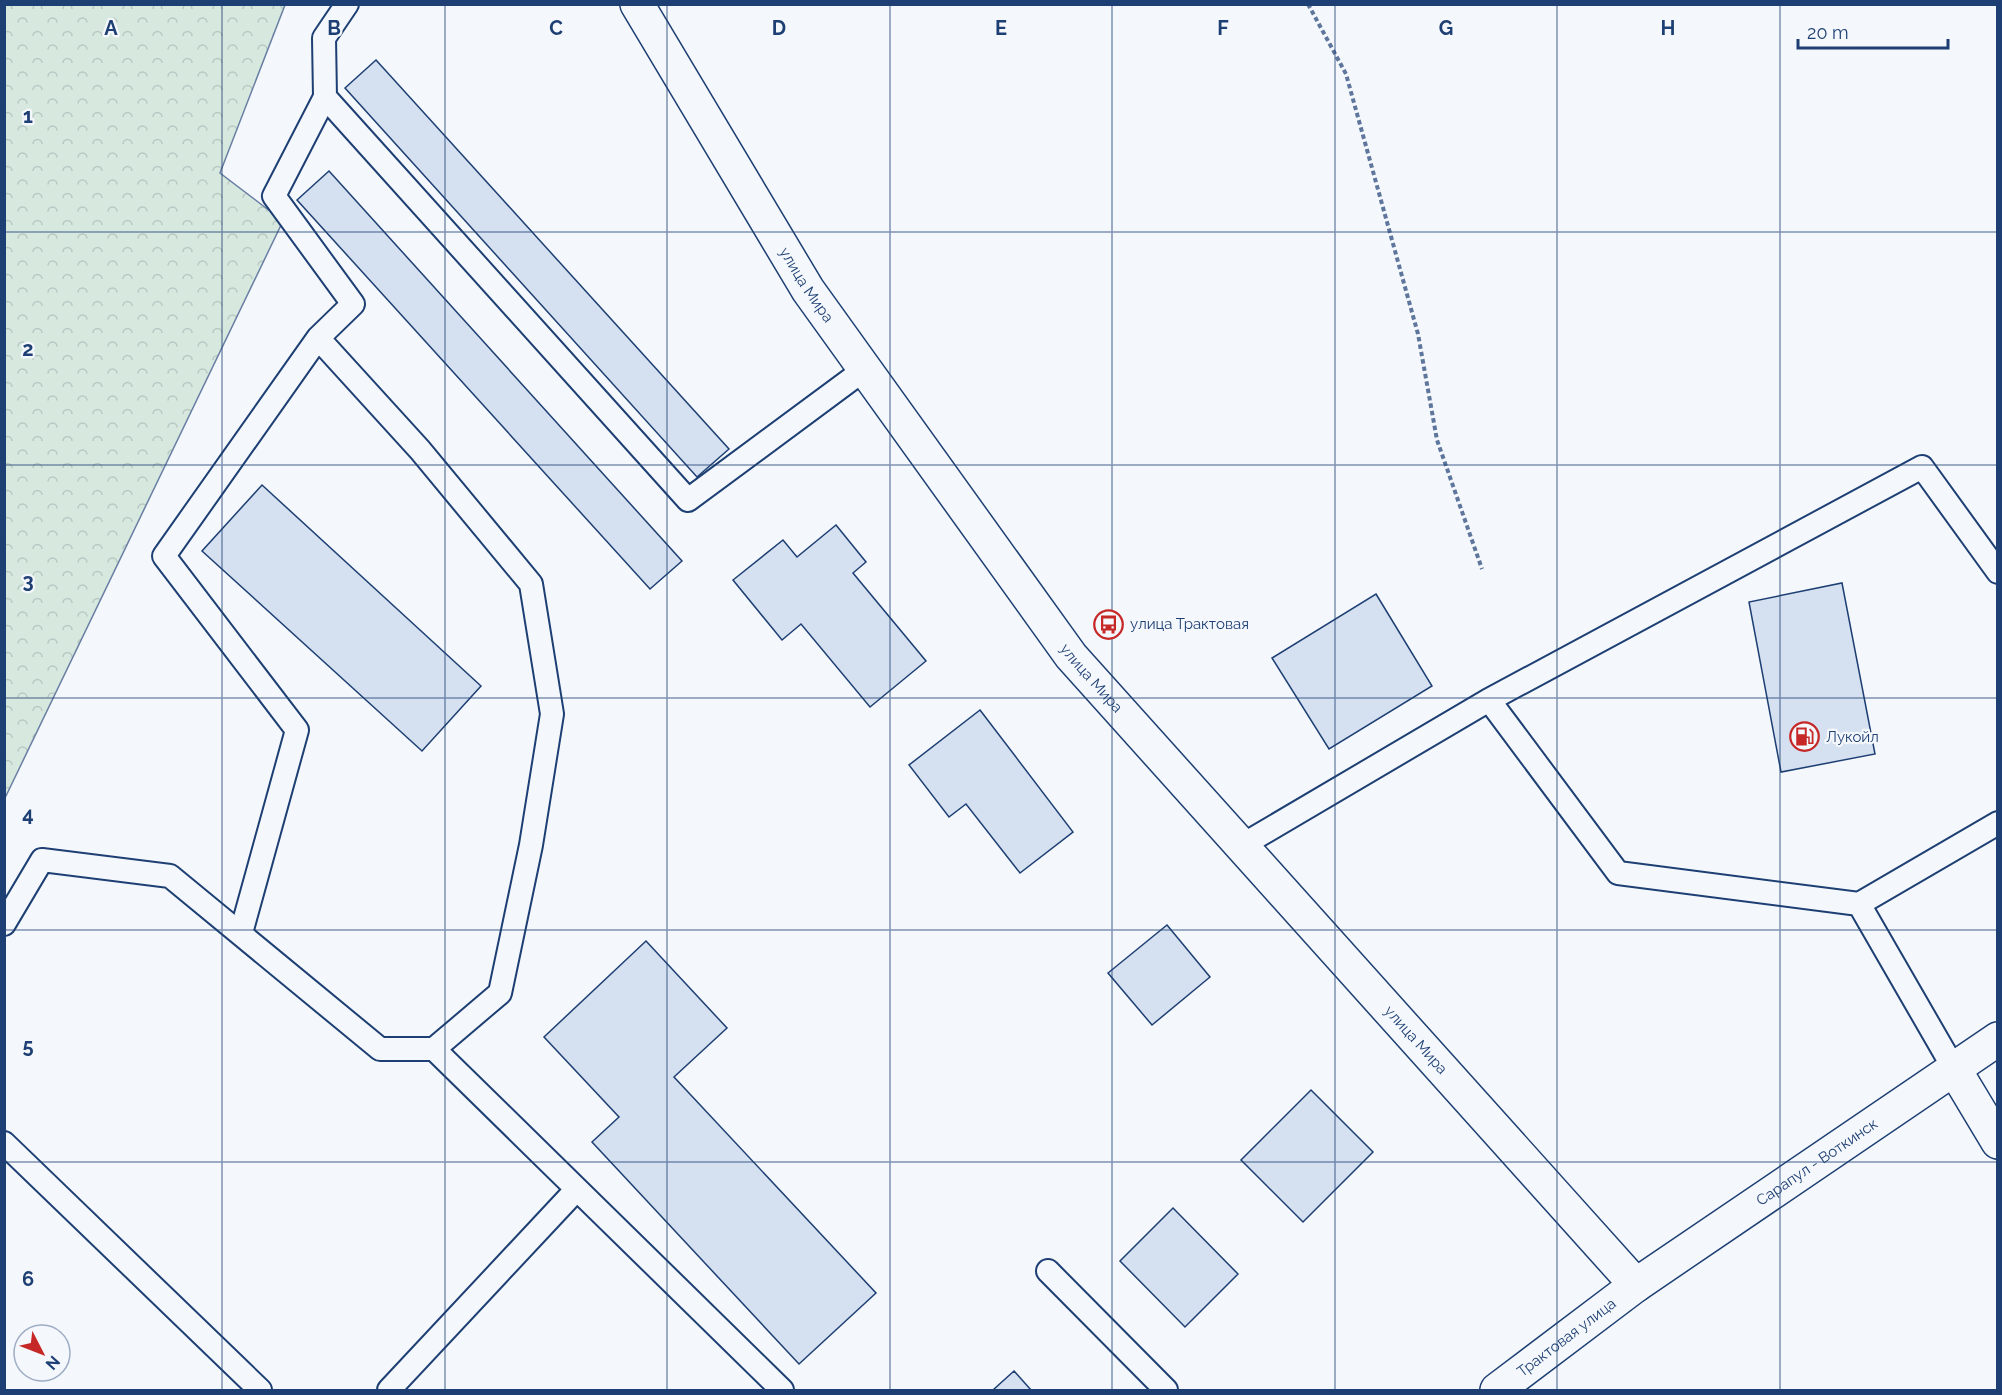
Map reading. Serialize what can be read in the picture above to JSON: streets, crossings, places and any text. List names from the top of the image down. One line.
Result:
{"streets":{"main road":["улица Мира","Сарапул - Воткинск","Трактовая улица"]},"crossings":[["улица Мира","Сарапул - Воткинск"],["улица Мира","Трактовая улица"],["Сарапул - Воткинск","Трактовая улица"]],"places":{"bus stop":["улица Трактовая"],"fuel station":["Лукойл"]},"scale_bar":"20 m","north":"bottom right","grid":{"columns":["A","B","C","D","E","F","G","H"],"rows":["1","2","3","4","5","6"]}}
